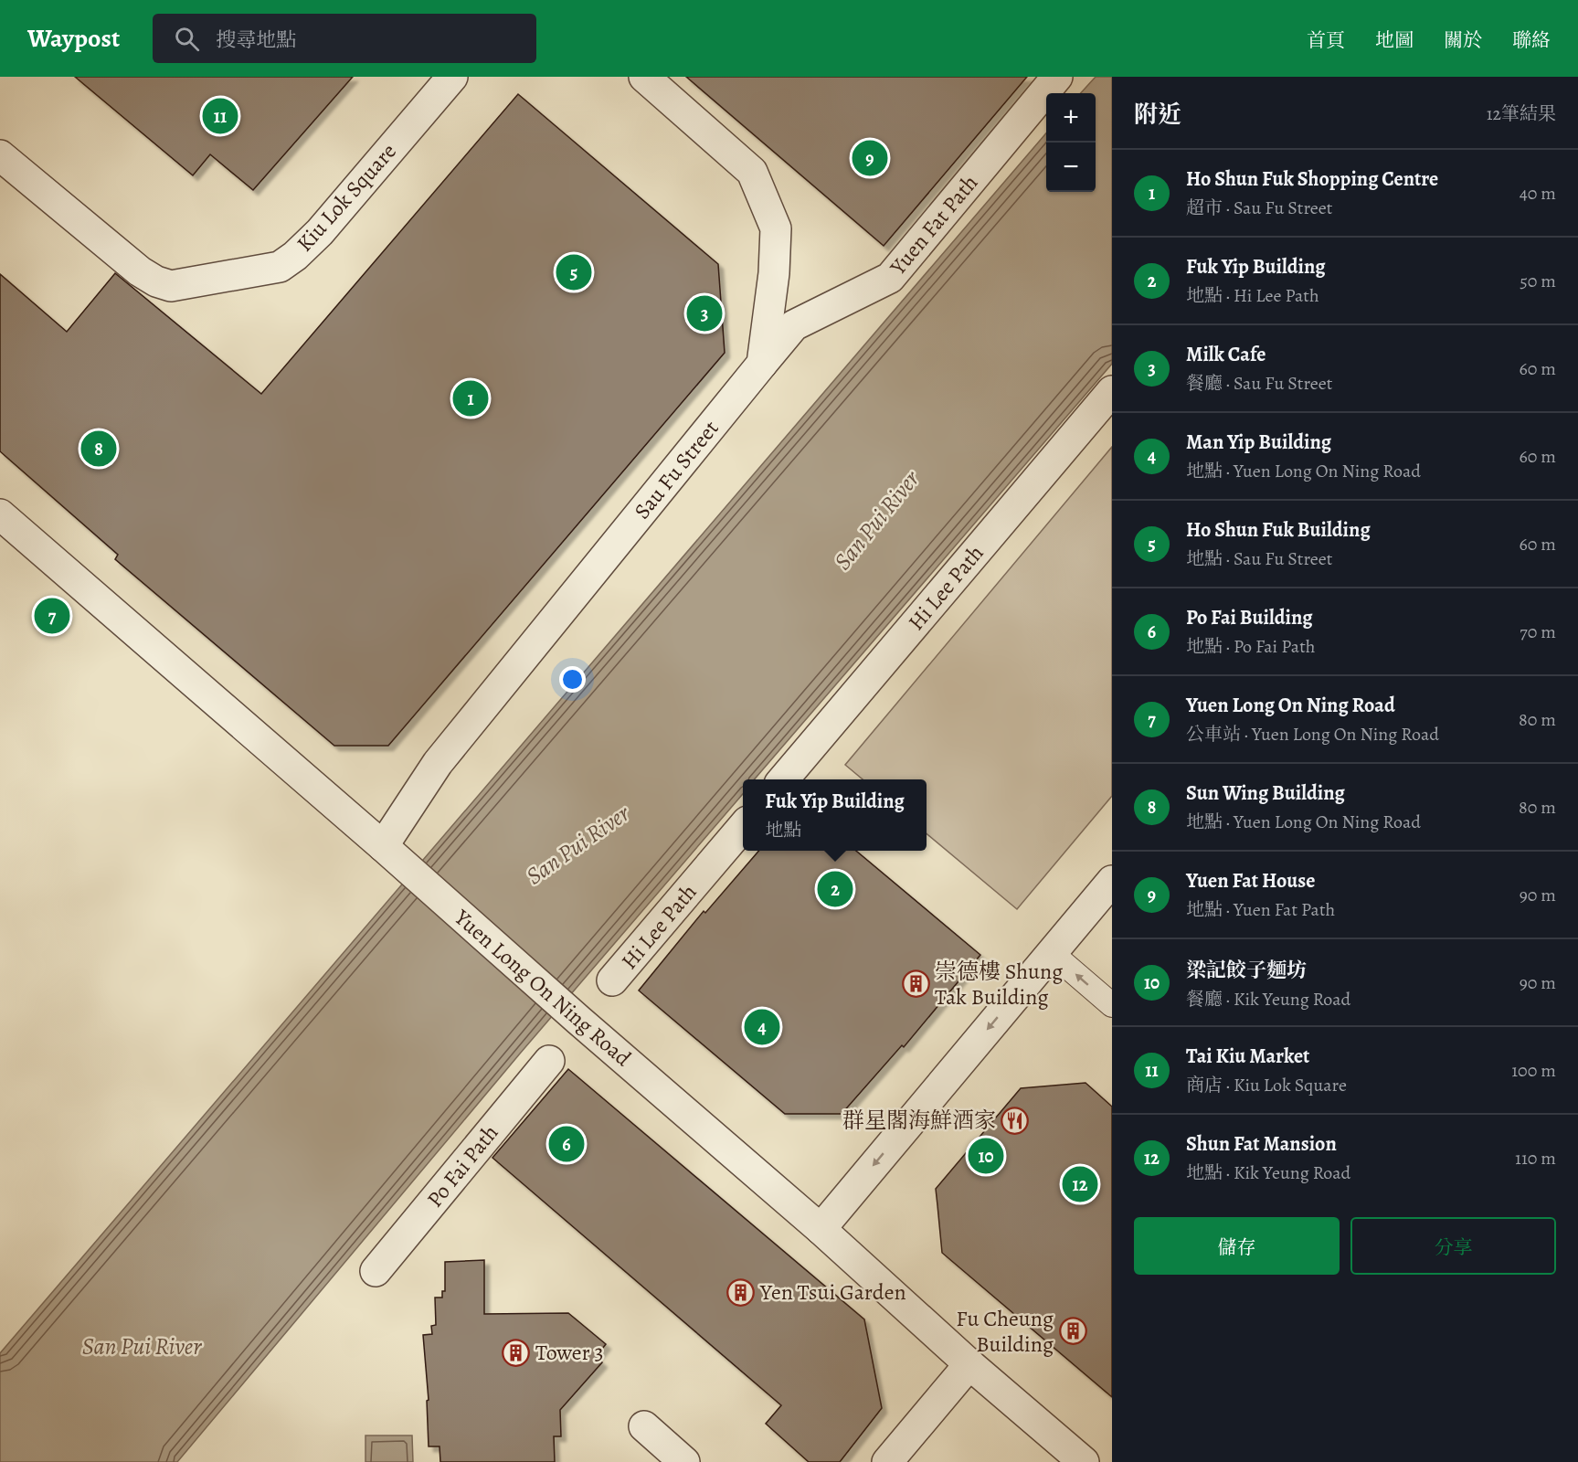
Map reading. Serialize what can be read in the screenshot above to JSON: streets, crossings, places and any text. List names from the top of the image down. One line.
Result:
{"streets":{"street":["Kiu Lok Square","Yuen Fat Path","Sau Fu Street","Hi Lee Path","Yuen Long On Ning Road","Po Fai Path"]},"crossings":[["Yuen Fat Path","Sau Fu Street"],["Sau Fu Street","Yuen Long On Ning Road"]],"water":["San Pui River"],"places":{"building":["崇德樓 Shung Tak Building","Yen Tsui Garden","Fu Cheung Building","Tower 3"],"restaurant":["群星閣海鮮酒家"]},"page":{"header":"Waypost","search":"搜尋地點","nav":["首頁","地圖","關於","聯絡"],"heading":["附近","12筆結果"],"map_buttons":["+","−"],"pins":["11","9","5","3","1","8","7","2","4","6","10","12"],"list":[{"mark":"1","name":"Ho Shun Fuk Shopping Centre","note":"超市 · Sau Fu Street","value":"40 m"},{"mark":"2","name":"Fuk Yip Building","note":"地點 · Hi Lee Path","value":"50 m"},{"mark":"3","name":"Milk Cafe","note":"餐廳 · Sau Fu Street","value":"60 m"},{"mark":"4","name":"Man Yip Building","note":"地點 · Yuen Long On Ning Road","value":"60 m"},{"mark":"5","name":"Ho Shun Fuk Building","note":"地點 · Sau Fu Street","value":"60 m"},{"mark":"6","name":"Po Fai Building","note":"地點 · Po Fai Path","value":"70 m"},{"mark":"7","name":"Yuen Long On Ning Road","note":"公車站 · Yuen Long On Ning Road","value":"80 m"},{"mark":"8","name":"Sun Wing Building","note":"地點 · Yuen Long On Ning Road","value":"80 m"},{"mark":"9","name":"Yuen Fat House","note":"地點 · Yuen Fat Path","value":"90 m"},{"mark":"10","name":"梁記餃子麵坊","note":"餐廳 · Kik Yeung Road","value":"90 m"},{"mark":"11","name":"Tai Kiu Market","note":"商店 · Kiu Lok Square","value":"100 m"},{"mark":"12","name":"Shun Fat Mansion","note":"地點 · Kik Yeung Road","value":"110 m"}],"popup":["Fuk Yip Building","地點"],"buttons":["儲存","分享"]}}
